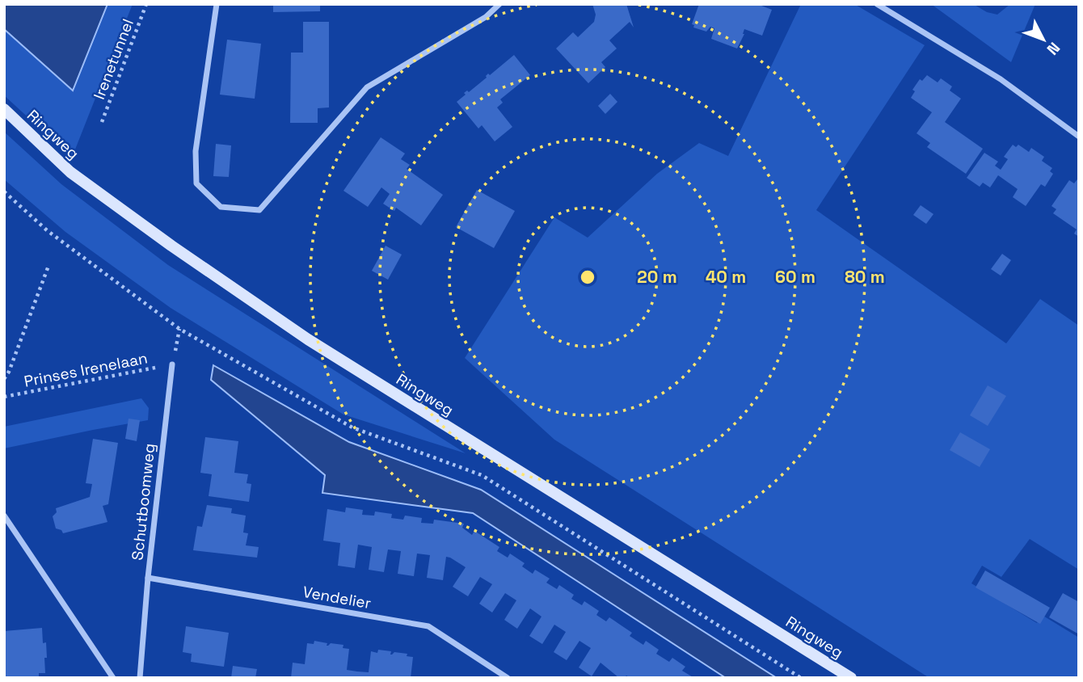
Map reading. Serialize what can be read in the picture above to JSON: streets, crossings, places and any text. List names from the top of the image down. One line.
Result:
{"streets":{"main road":["Ringweg"],"street":["Schutboomweg","Vendelier"],"path":["Irenetunnel","Prinses Irenelaan"]},"crossings":[["Prinses Irenelaan","Schutboomweg"],["Schutboomweg","Vendelier"]],"north":"bottom right","rings":["20 m","40 m","60 m","80 m"]}
